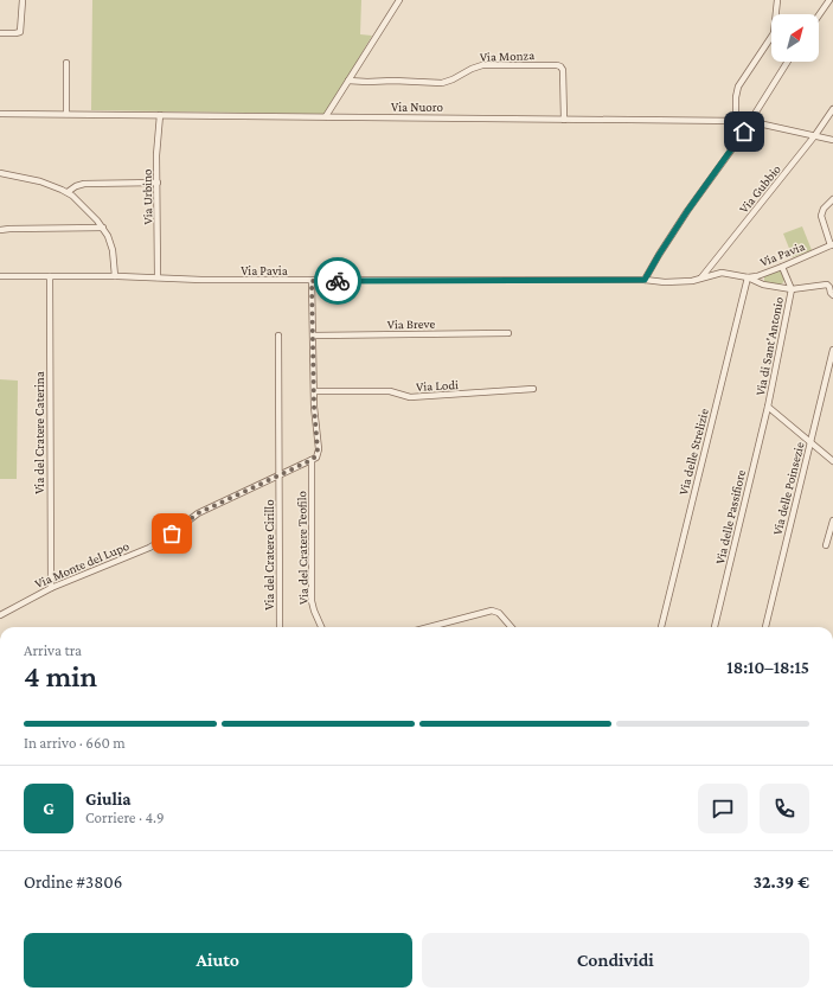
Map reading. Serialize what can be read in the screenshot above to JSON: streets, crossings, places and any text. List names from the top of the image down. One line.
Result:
{"streets":{"street":["Via Monza","Via Nuoro","Via Gubbio","Via Urbino","Via Pavia","Via Breve","Via di Sant'Antonio","Via Lodi","Via del Cratere Caterina","Via delle Strelizie","Via delle Poinsezie","Via delle Passifiore","Via del Cratere Teofilo","Via del Cratere Cirillo","Via Monte del Lupo"]},"crossings":[["Via Monza","Via Nuoro"],["Via Nuoro","Via Gubbio"],["Via Nuoro","Via Urbino"],["Via Gubbio","Via Pavia"],["Via Urbino","Via Pavia"],["Via Pavia","Via del Cratere Caterina"],["Via Pavia","Via delle Strelizie"],["Via di Sant'Antonio","Via delle Poinsezie"],["Via di Sant'Antonio","Via delle Passifiore"],["Via del Cratere Caterina","Via Monte del Lupo"],["Via del Cratere Teofilo","Via Monte del Lupo"],["Via del Cratere Cirillo","Via Monte del Lupo"]],"north":"top right","page":{"heading":["4 min","Arriva tra","18:10–18:15"],"panel":["Giulia","Corriere · 4.9","Ordine #3806","32.39 €"],"bar":"In arrivo · 660 m","round":"G","buttons":["Aiuto","Condividi"]}}
